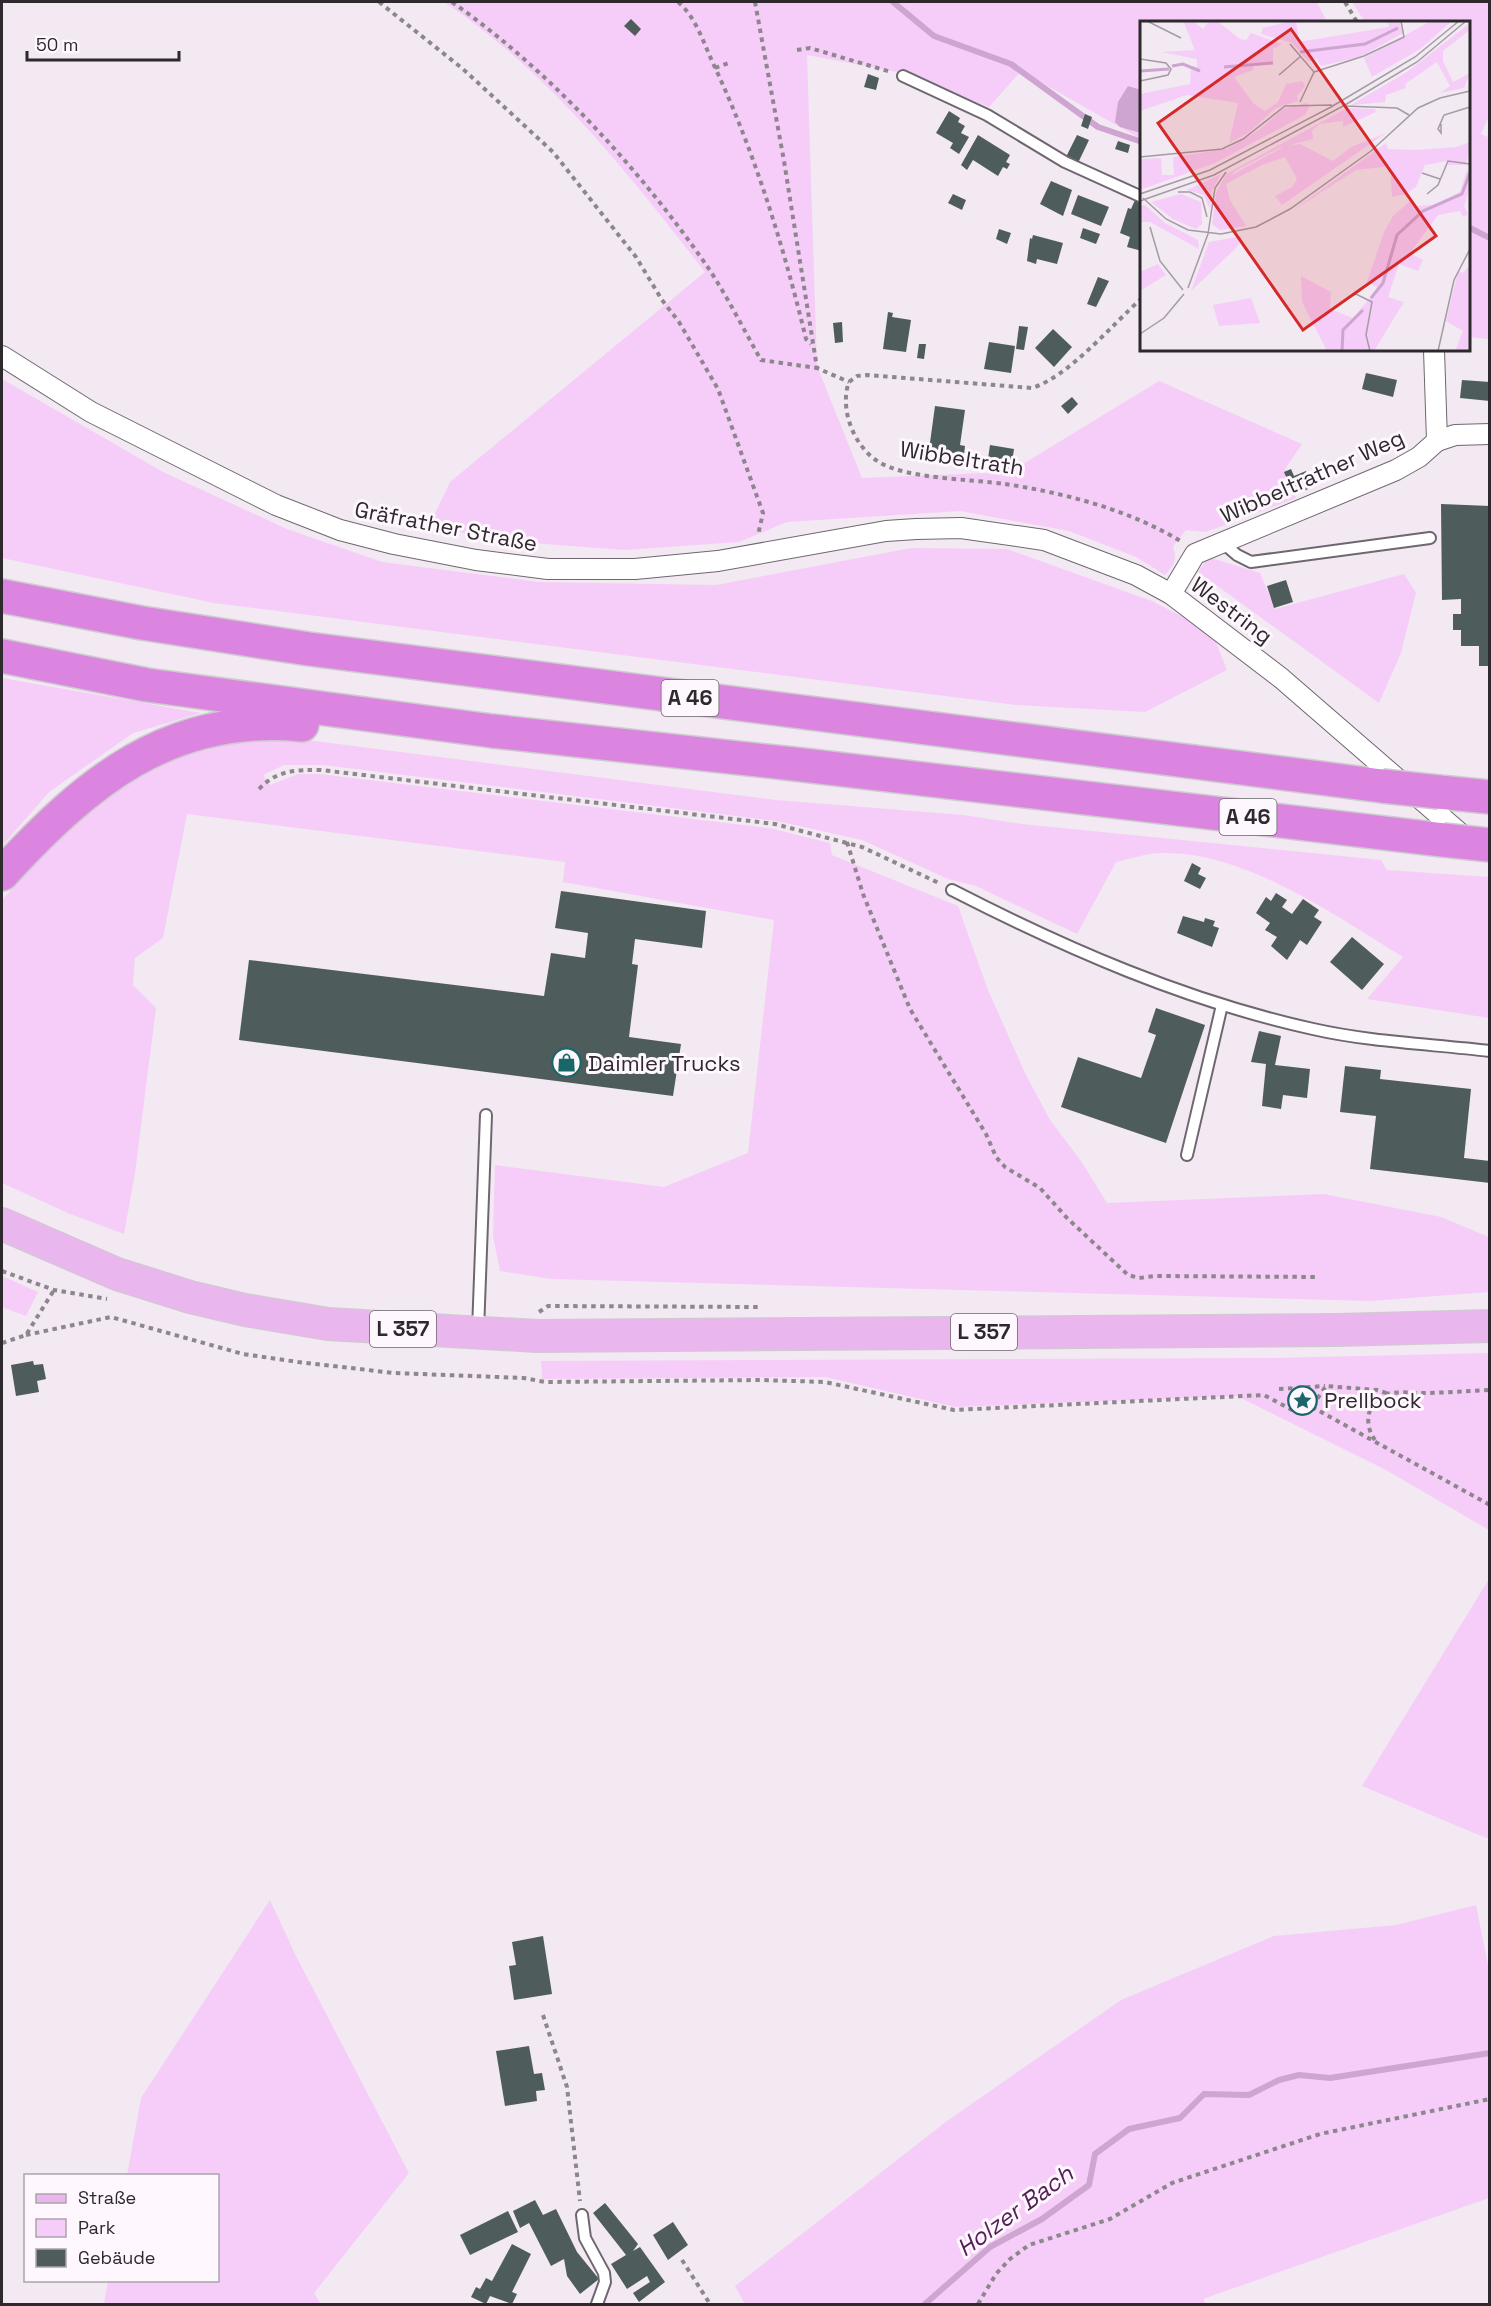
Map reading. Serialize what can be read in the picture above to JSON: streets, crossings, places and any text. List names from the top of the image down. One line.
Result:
{"streets":{"highway":["A 46"],"main road":["L 357"],"street":["Wibbeltrather Weg","Gräfrather Straße","Westring"],"path":["Wibbeltrath"]},"crossings":[["Wibbeltrath","Wibbeltrather Weg"],["Gräfrather Straße","Westring"]],"water":["Holzer Bach"],"places":{"shop":["Daimler Trucks"],"place":["Prellbock"]},"legend":["Straße","Park","Gebäude"],"scale_bar":"50 m"}
